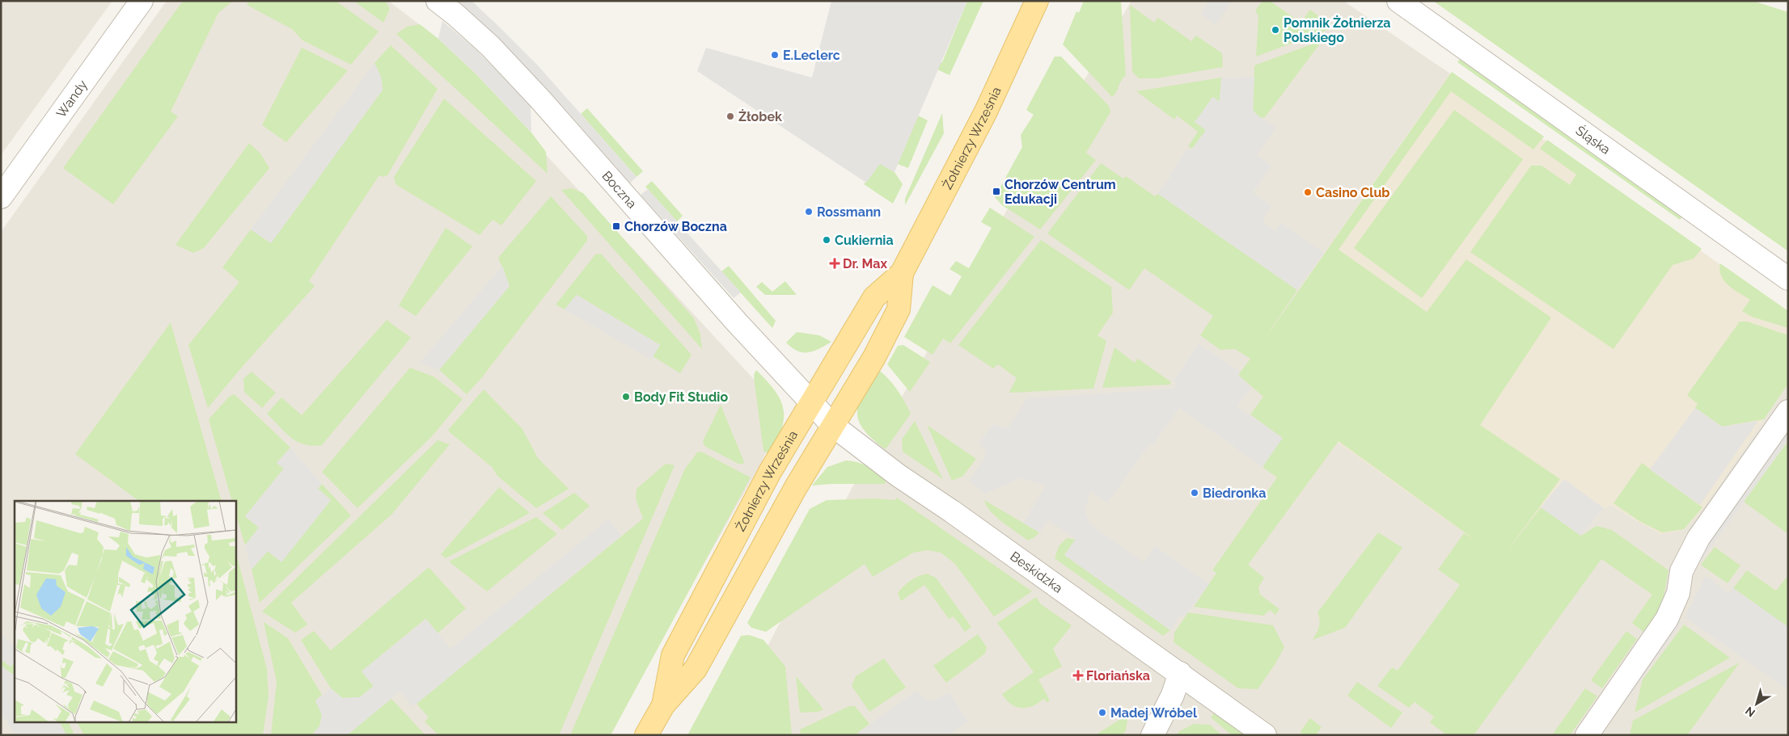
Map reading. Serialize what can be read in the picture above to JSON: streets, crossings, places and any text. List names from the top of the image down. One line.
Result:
{"streets":{"main road":["Żołnierzy Września"],"street":["Wandy","Śląska","Boczna","Beskidzka"]},"crossings":[["Żołnierzy Września","Boczna"],["Żołnierzy Września","Beskidzka"],["Boczna","Beskidzka"]],"places":{"other":["Pomnik Żołnierza Polskiego","E.Leclerc","Żłobek","Casino Club","Rossmann","Cukiernia","Body Fit Studio","Biedronka","Madej Wróbel"],"transit":["Chorzów Centrum Edukacji","Chorzów Boczna"],"health":["Dr. Max","Floriańska"]},"north":"bottom left"}
